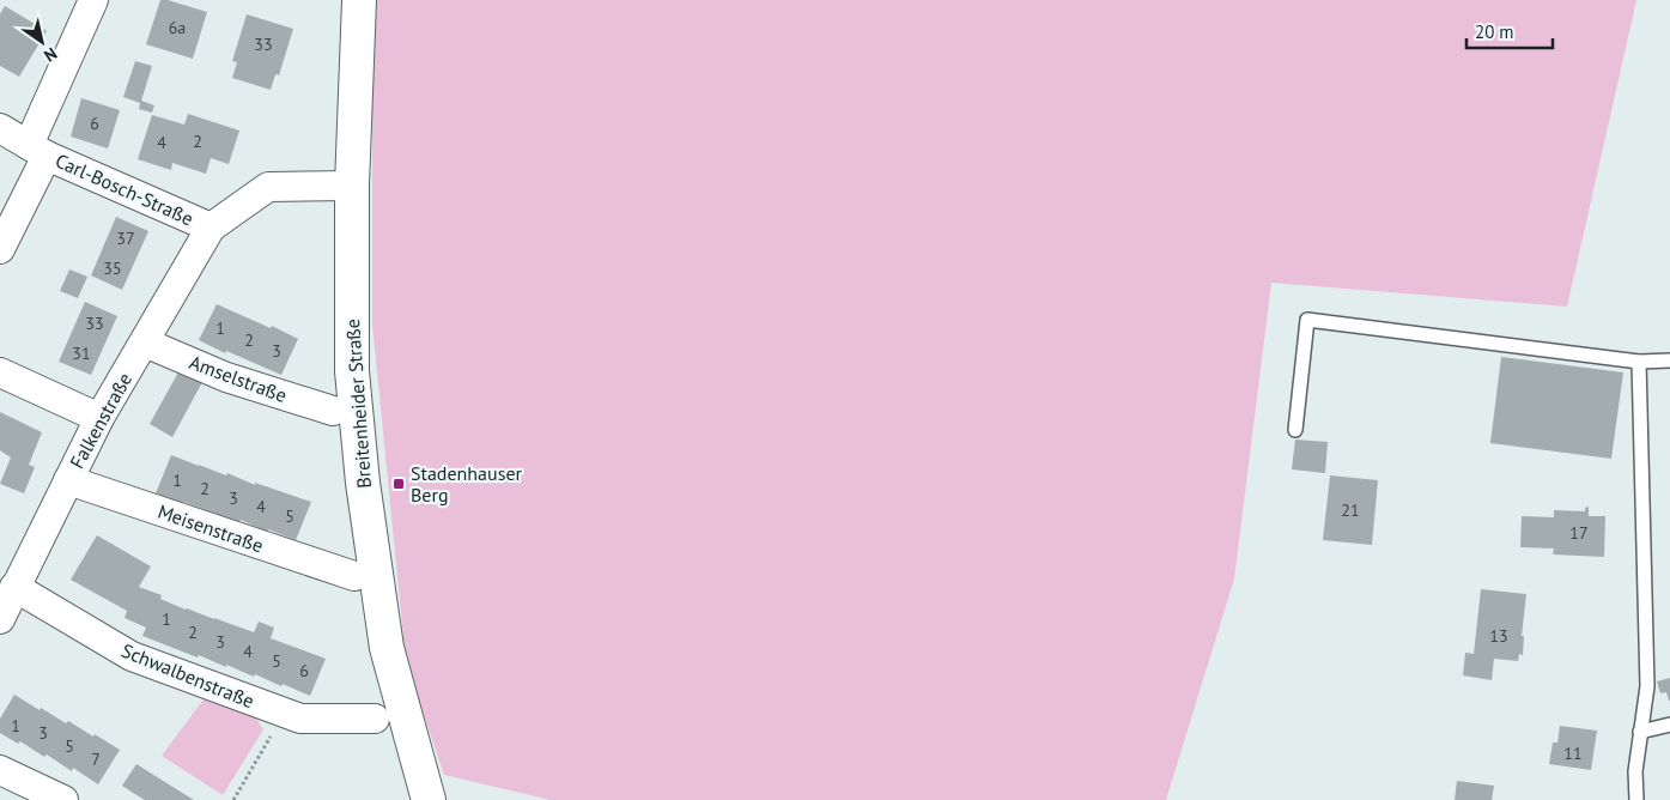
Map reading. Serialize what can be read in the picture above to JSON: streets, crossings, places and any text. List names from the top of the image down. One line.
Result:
{"streets":{"street":["Carl-Bosch-Straße","Amselstraße","Breitenheider Straße","Falkenstraße","Meisenstraße","Schwalbenstraße"]},"crossings":[["Carl-Bosch-Straße","Breitenheider Straße"],["Carl-Bosch-Straße","Falkenstraße"],["Amselstraße","Falkenstraße"],["Falkenstraße","Meisenstraße"],["Falkenstraße","Schwalbenstraße"]],"places":{"transit":["Stadenhauser Berg"]},"house_numbers":["6a","33","6","2","4","37","35","33","1","2","3","31","1","2","3","4","21","5","17","1","2","13","3","4","5","6","1","3","5","11","7"],"scale_bar":"20 m","north":"bottom right"}
